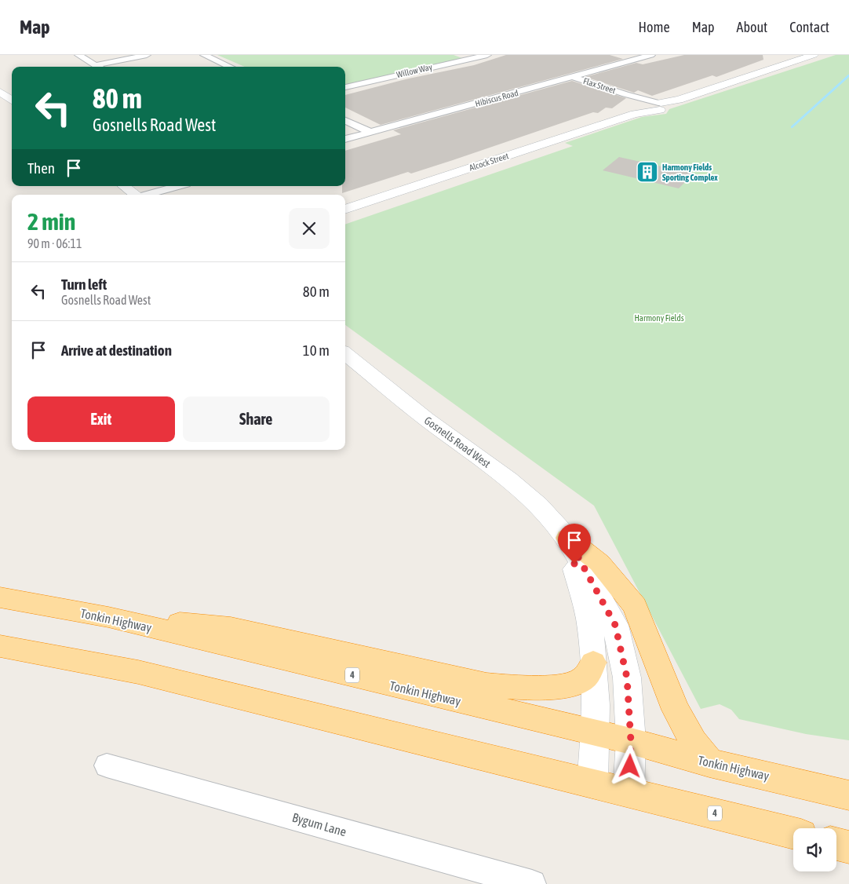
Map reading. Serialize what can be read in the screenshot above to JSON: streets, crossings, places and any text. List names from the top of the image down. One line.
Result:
{"streets":{"highway":["Tonkin Highway","4"],"main road":["Alcock Street","Gosnells Road West"],"street":["Willow Way","Flax Street","Hibiscus Road","Bygum Lane"]},"crossings":[["Flax Street","Hibiscus Road"],["Flax Street","Alcock Street"],["Gosnells Road West","Tonkin Highway"],["Gosnells Road West","4"]],"parks":["Harmony Fields"],"places":{"building":["Harmony Fields Sporting Complex"]},"page":{"header":"Map","nav":["Home","Map","About","Contact"],"turn":["80 m","Gosnells Road West"],"then":"Then","heading":["2 min","90 m · 06:11"],"list":[{"name":"Turn left","note":"Gosnells Road West","value":"80 m"},{"name":"Arrive at destination","value":"10 m"}],"buttons":["Exit","Share"]}}
